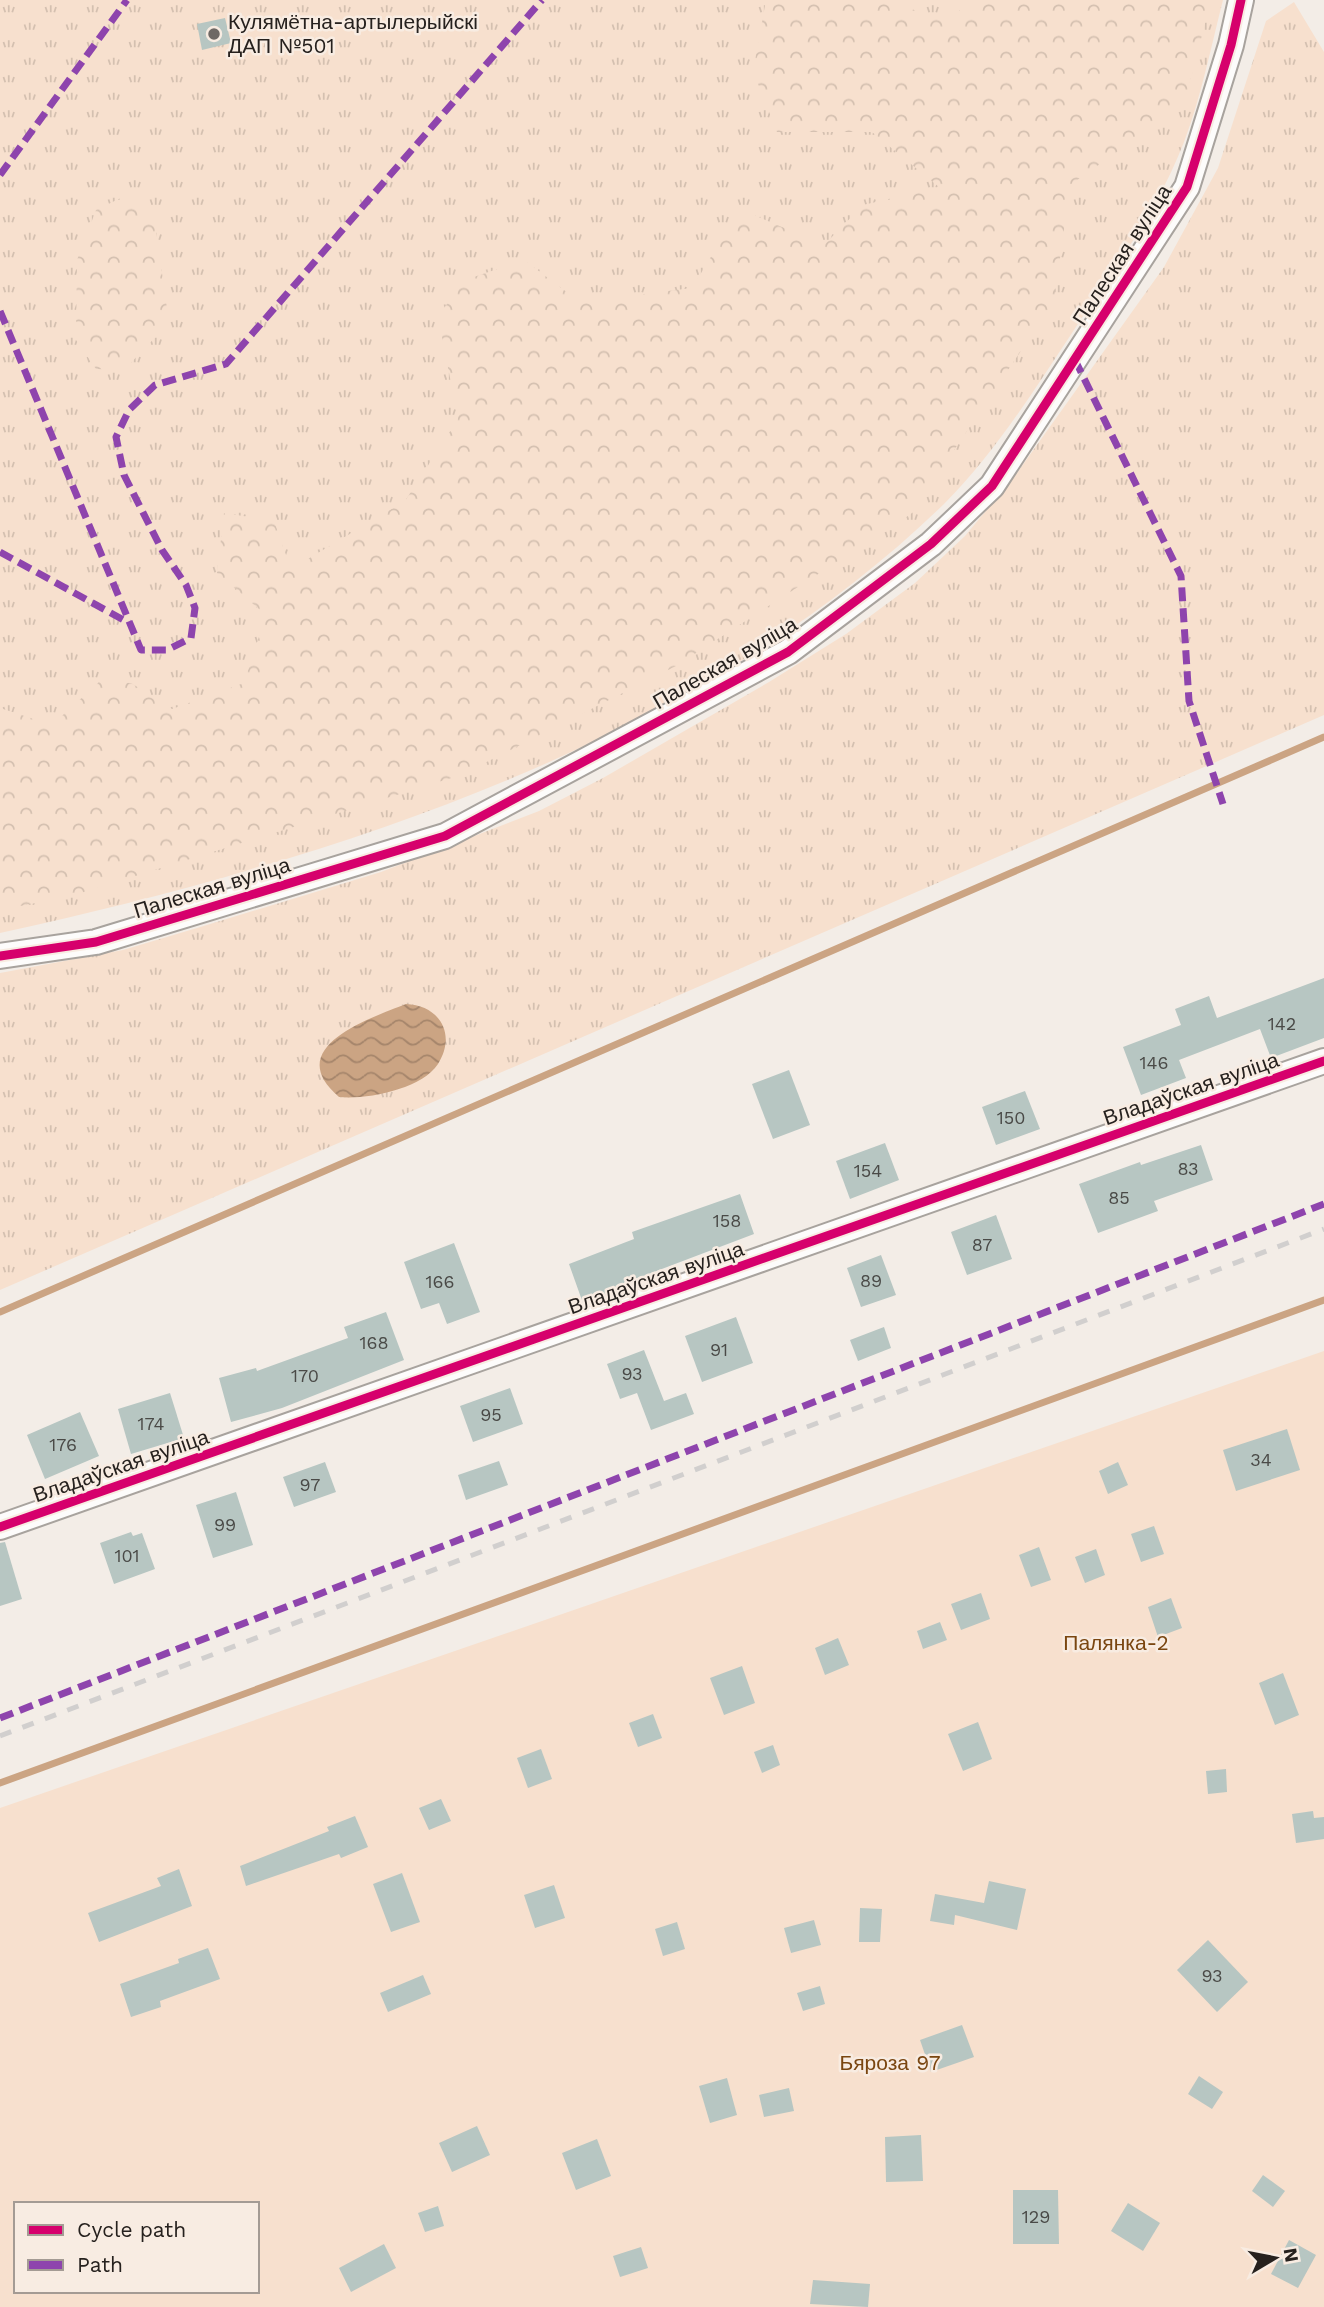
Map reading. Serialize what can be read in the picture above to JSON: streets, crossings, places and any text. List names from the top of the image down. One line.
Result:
{"streets":{"street":["Палеская вуліца","Владаўская вуліца"]},"parks":["Палянка-2","Бяроза 97"],"places":["Кулямётна-артылерыйскі ДАП №501"],"house_numbers":["142","146","150","83","154","85","158","87","89","166","168","91","93","170","95","174","176","34","97","99","101","93","129"],"legend":["Cycle path","Path"],"north":"right"}
